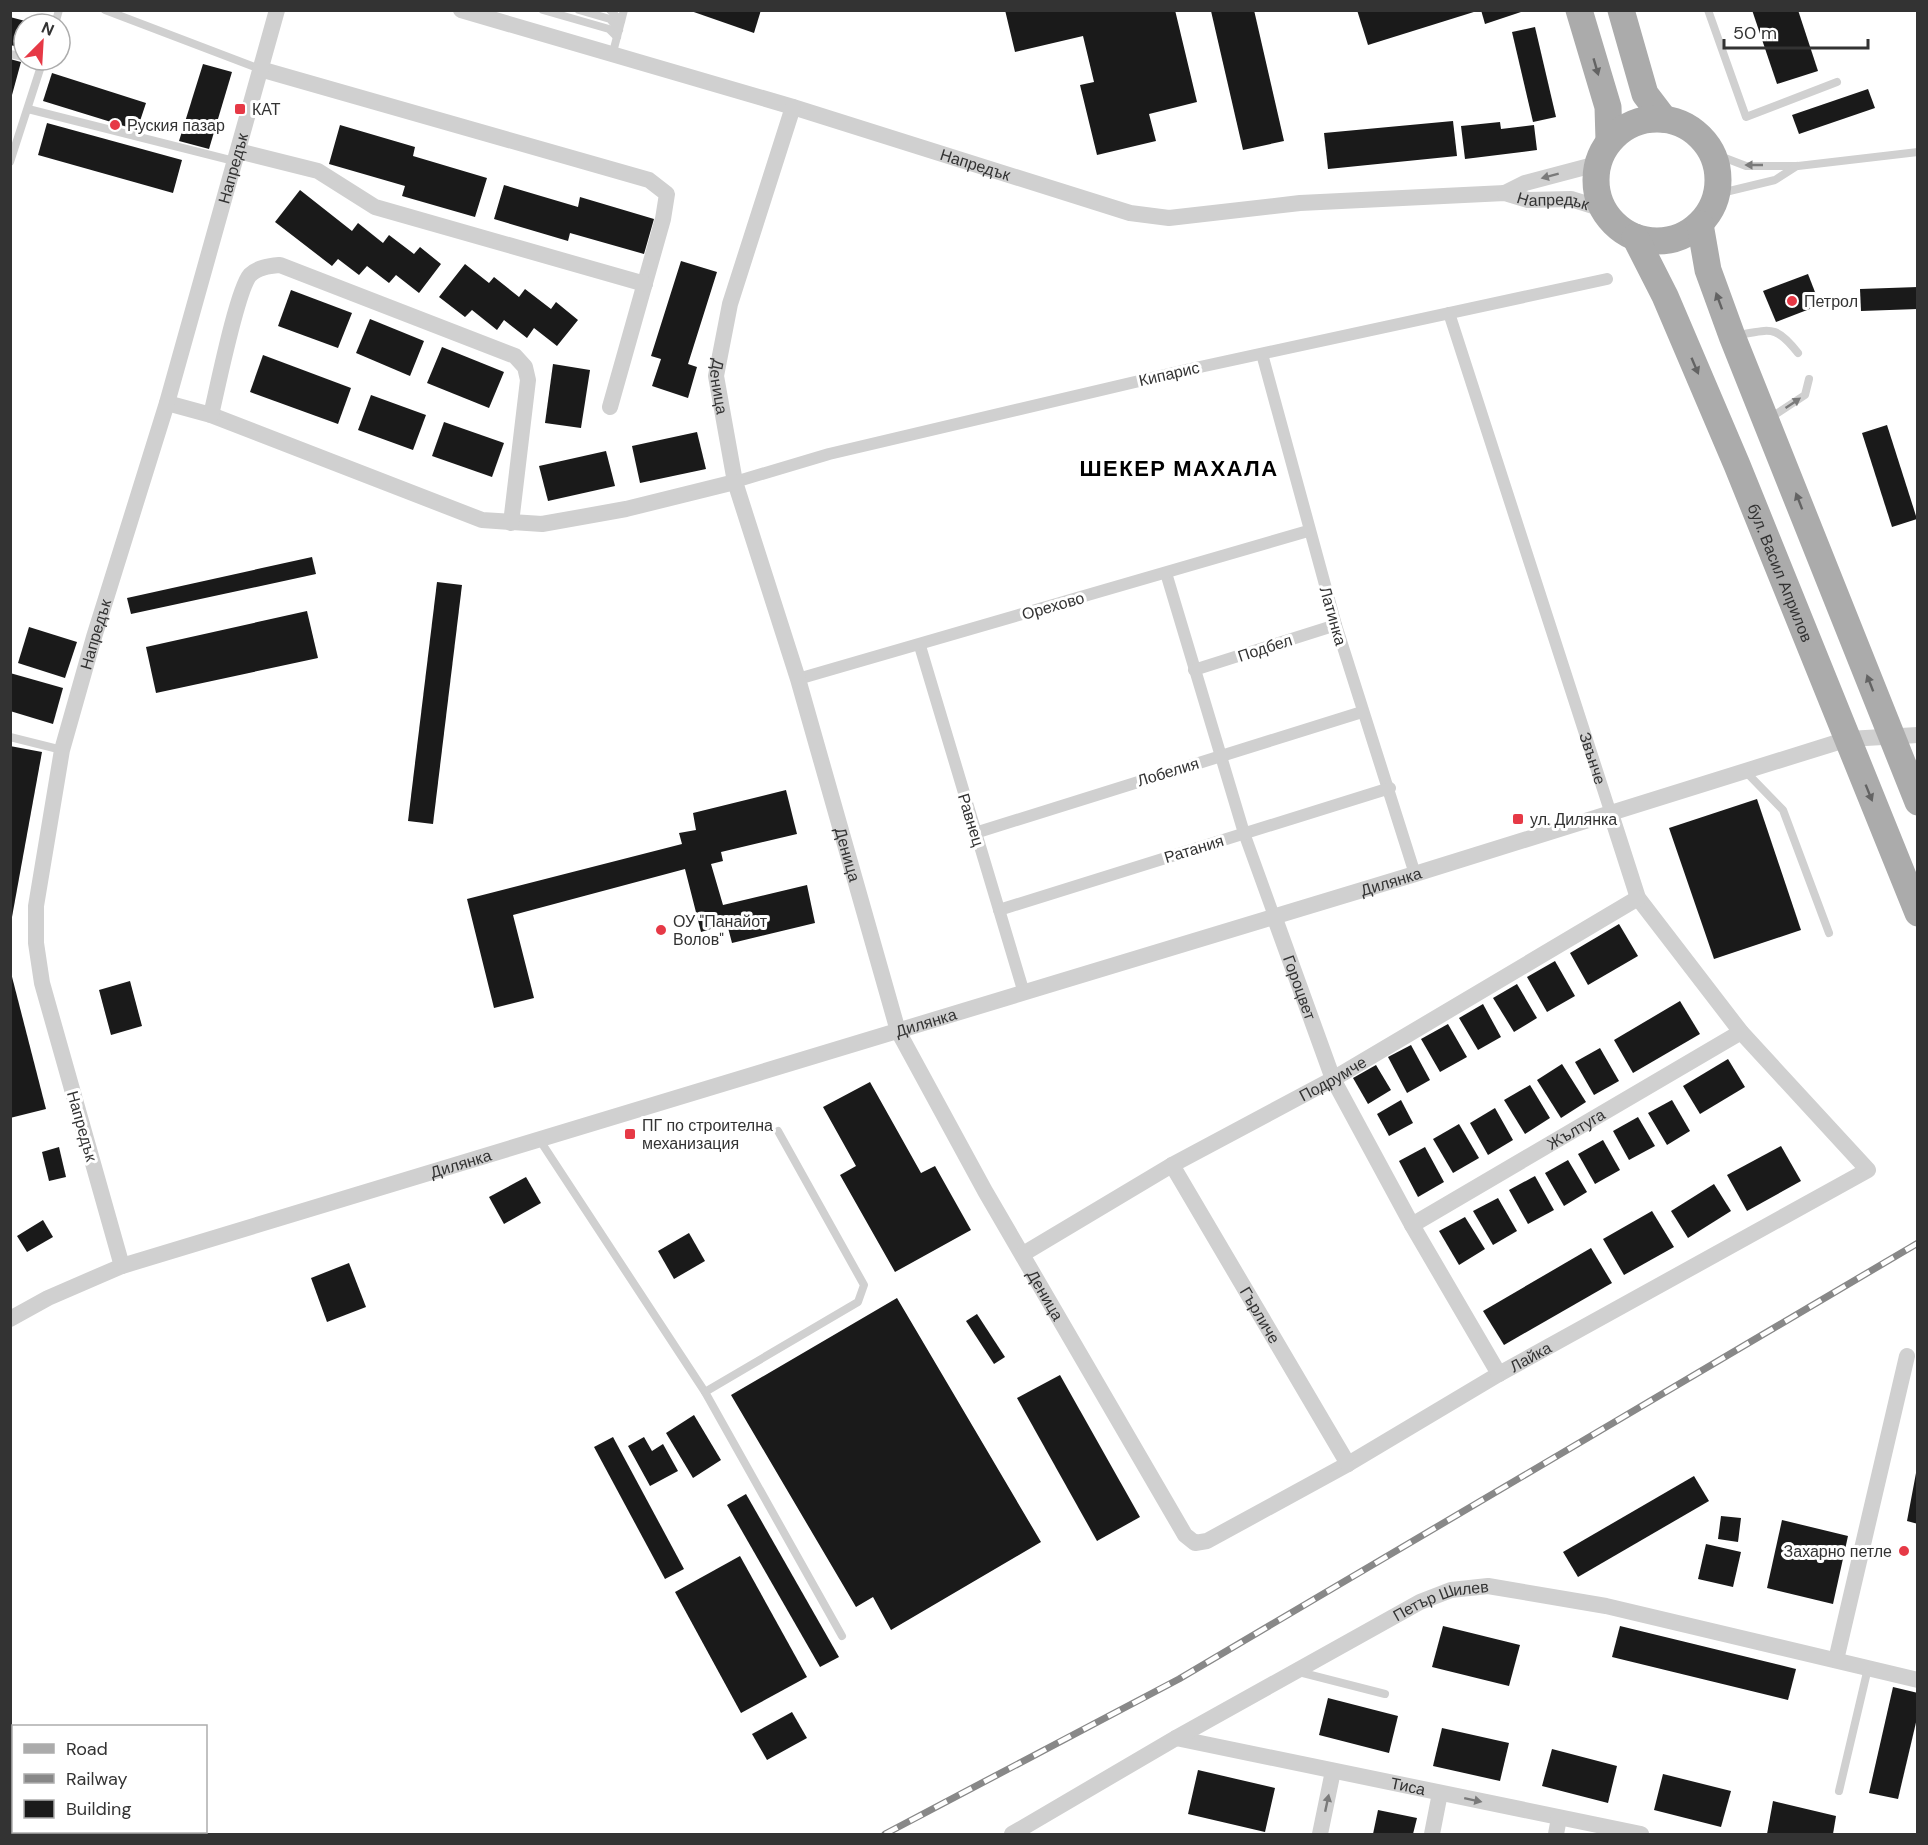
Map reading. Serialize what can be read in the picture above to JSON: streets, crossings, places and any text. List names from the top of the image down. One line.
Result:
{"streets":{"main road":["бул. Васил Априлов"],"street":["Напредък","Кипарис","Деница","Орехово","Латинка","Подбел","Звънче","Лобелия","Равнец","Ратания","Дилянка","Гороцвет","Подрумче","Жълтуга","Гърличе","Лайка","Петър Шилев","Тиса"]},"crossings":[["Напредък","Деница"],["Напредък","бул. Васил Априлов"],["Напредък","Дилянка"],["Кипарис","Деница"],["Кипарис","Латинка"],["Кипарис","Звънче"],["Деница","Орехово"],["Деница","Дилянка"],["Деница","Подрумче"],["Деница","Лайка"],["бул. Васил Априлов","Дилянка"],["Орехово","Латинка"],["Орехово","Равнец"],["Орехово","Гороцвет"],["Латинка","Подбел"],["Латинка","Лобелия"],["Латинка","Ратания"],["Латинка","Дилянка"],["Подбел","Гороцвет"],["Звънче","Дилянка"],["Звънче","Подрумче"],["Звънче","Жълтуга"],["Звънче","Лайка"],["Лобелия","Равнец"],["Лобелия","Гороцвет"],["Равнец","Ратания"],["Равнец","Дилянка"],["Ратания","Гороцвет"],["Дилянка","Гороцвет"],["Гороцвет","Подрумче"],["Гороцвет","Жълтуга"],["Гороцвет","Лайка"],["Подрумче","Гърличе"],["Гърличе","Лайка"],["Петър Шилев","Тиса"]],"districts":["ШЕКЕР МАХАЛА"],"places":{"transit":["КАТ","ул. Дилянка","ПГ по строителна механизация"],"other":["Руския пазар","Петрол","ОУ \"Панайот Волов\"","Захарно петле"]},"legend":["Road","Railway","Building"],"scale_bar":"50 m","north":"top right"}
